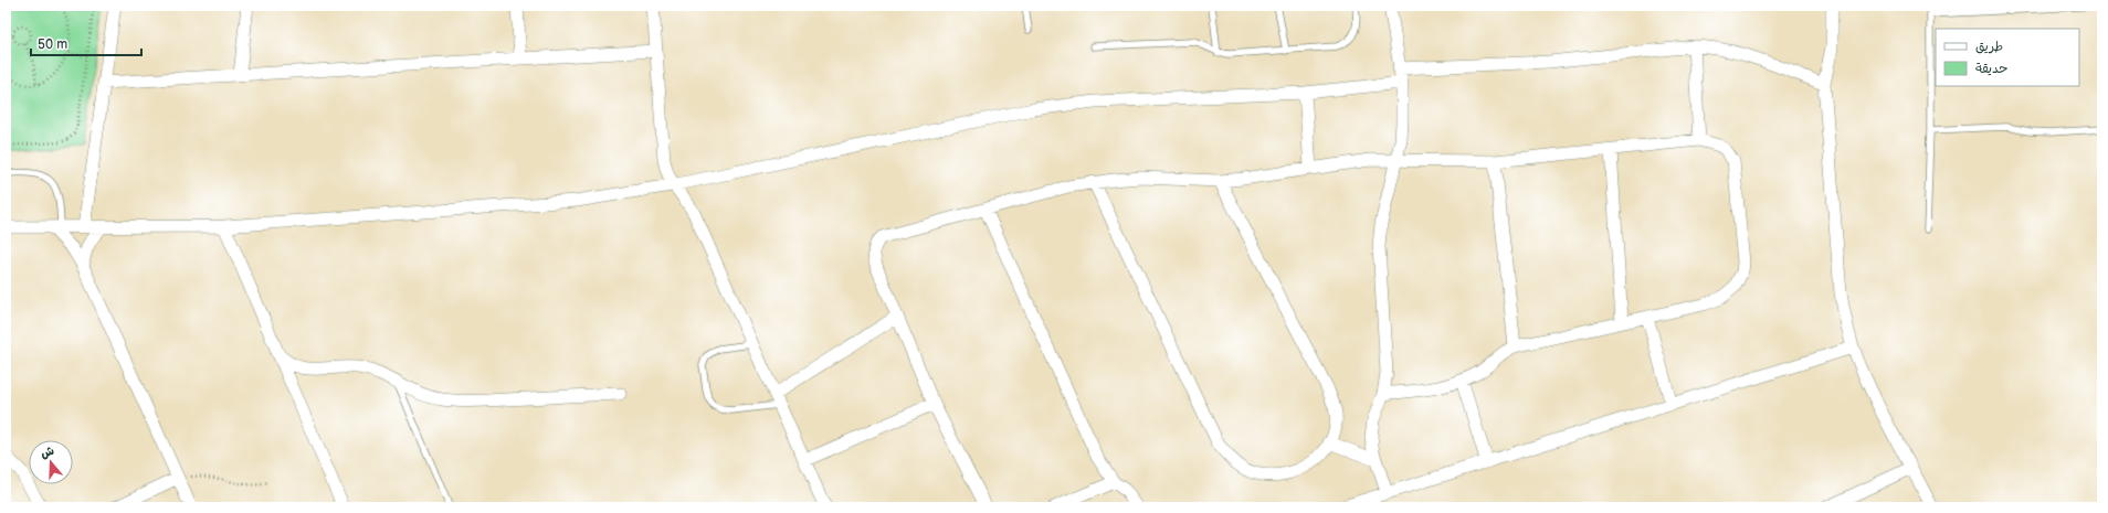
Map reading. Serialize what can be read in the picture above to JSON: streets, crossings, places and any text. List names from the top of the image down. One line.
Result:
{"legend":["طريق","حديقة"],"scale_bar":"50 m","north":"top"}
